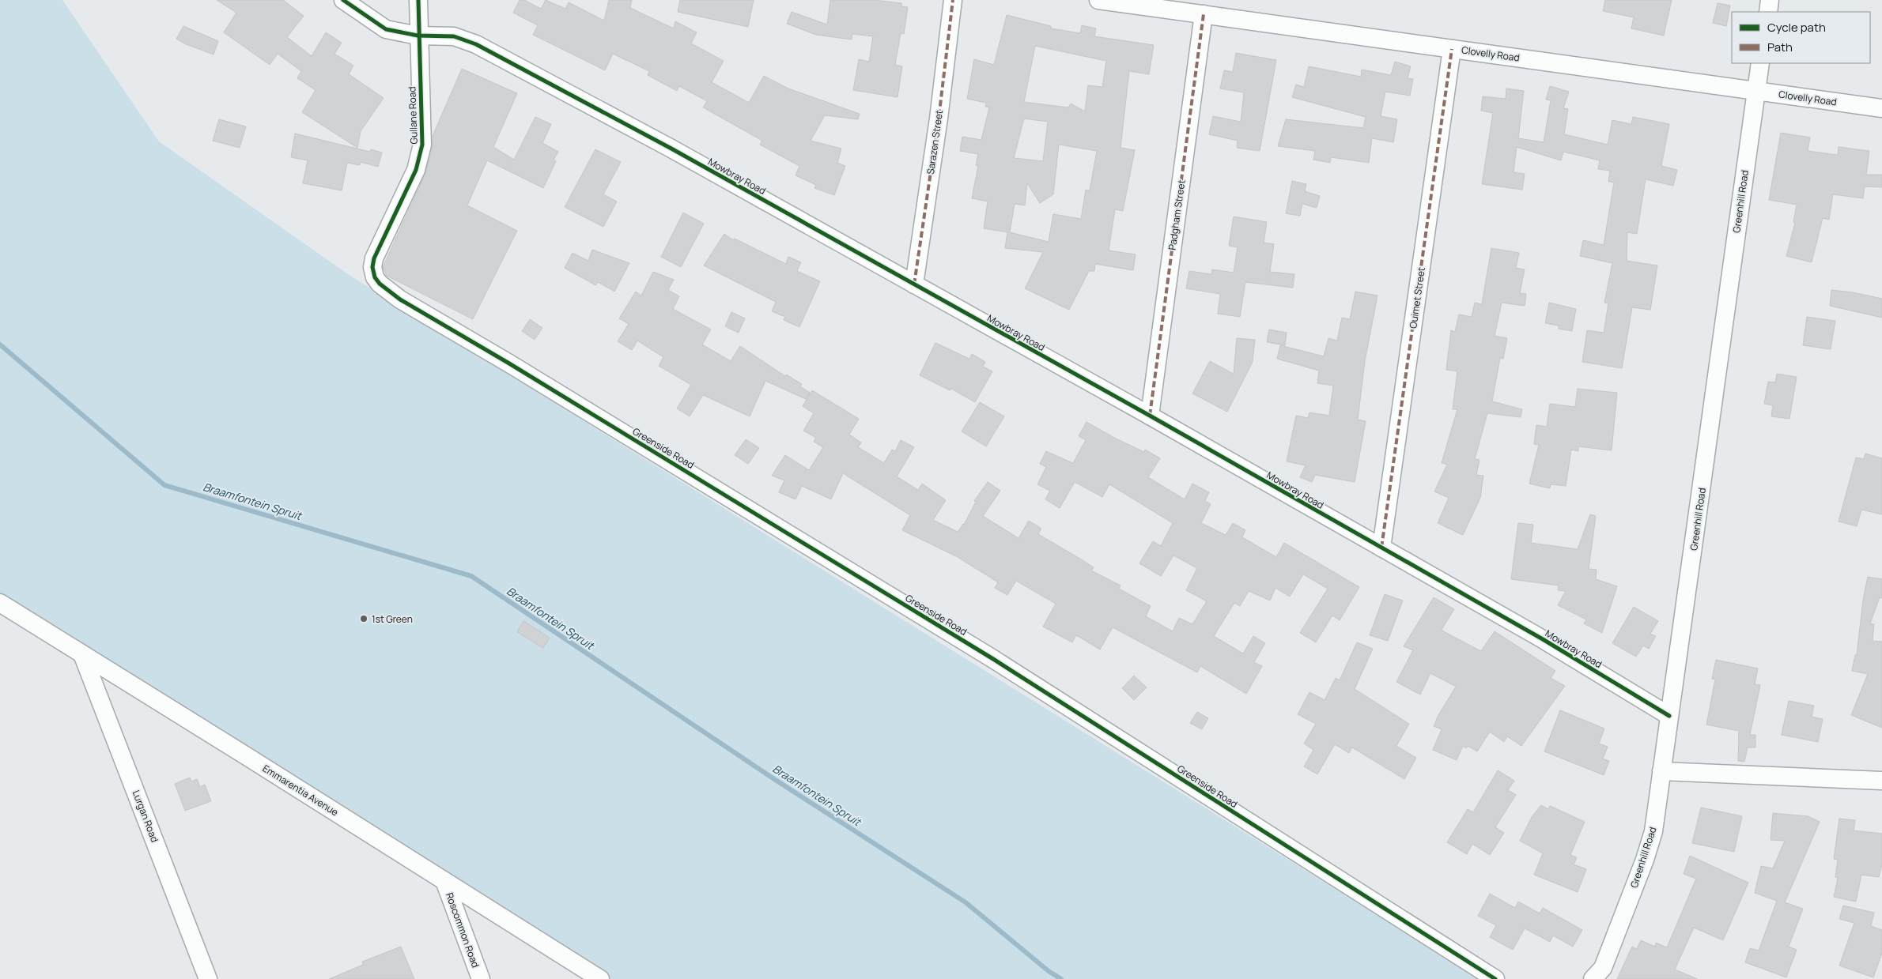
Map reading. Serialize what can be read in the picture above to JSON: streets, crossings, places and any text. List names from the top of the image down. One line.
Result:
{"streets":{"street":["Clovelly Road","Gullane Road","Sarazen Street","Mowbray Road","Greenhill Road","Padgham Street","Ouimet Street","Greenside Road","Emmarentia Avenue","Lurgan Road","Roscommon Road"]},"crossings":[["Clovelly Road","Greenhill Road"],["Clovelly Road","Padgham Street"],["Clovelly Road","Ouimet Street"],["Gullane Road","Mowbray Road"],["Gullane Road","Greenside Road"],["Sarazen Street","Mowbray Road"],["Mowbray Road","Greenhill Road"],["Mowbray Road","Padgham Street"],["Mowbray Road","Ouimet Street"],["Emmarentia Avenue","Lurgan Road"],["Emmarentia Avenue","Roscommon Road"]],"water":["Braamfontein Spruit"],"places":["1st Green"],"legend":["Cycle path","Path"]}
